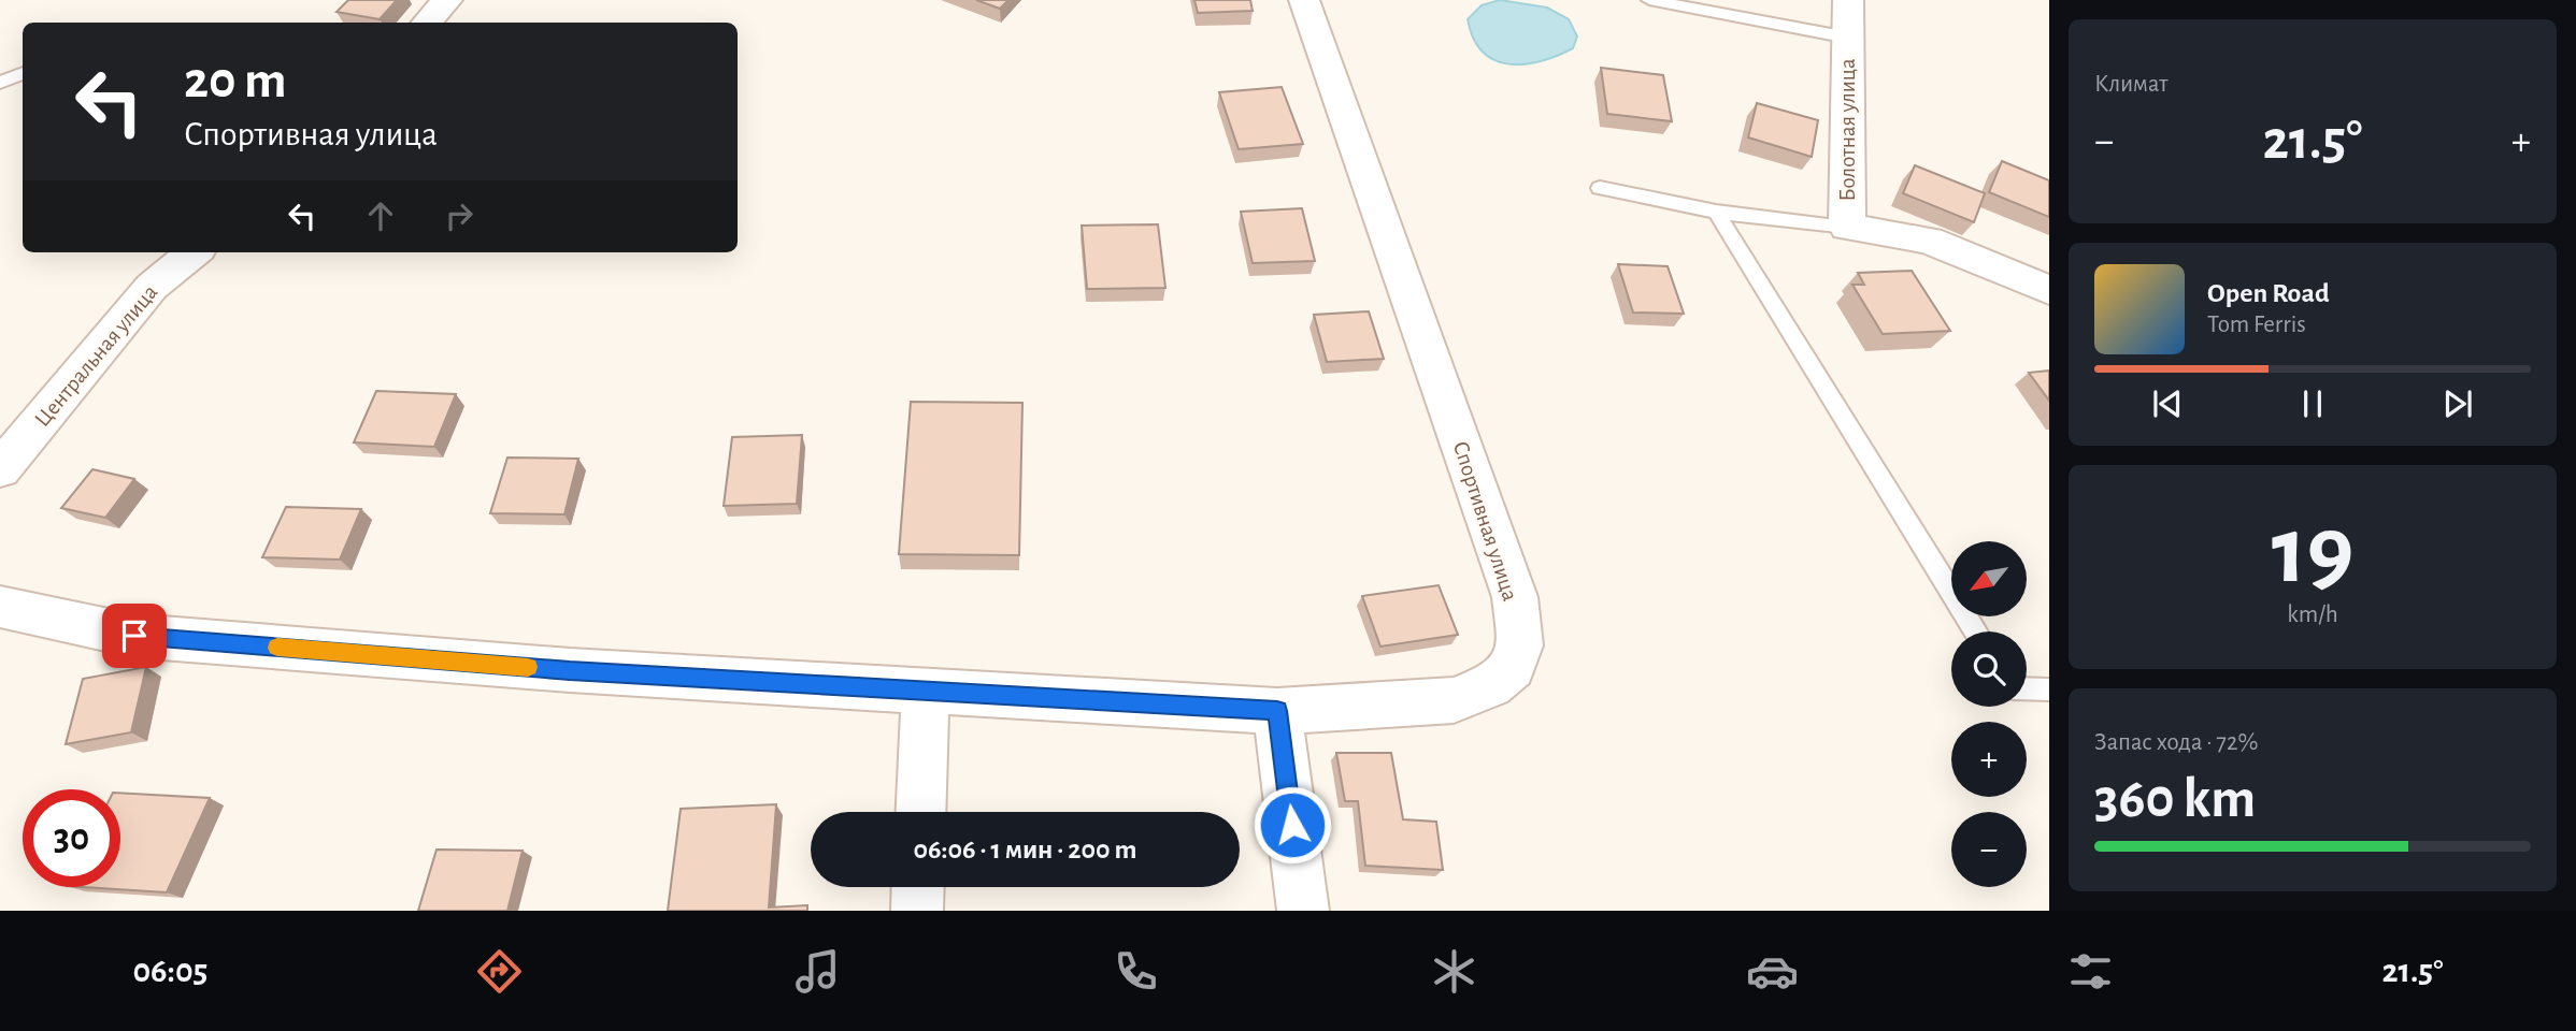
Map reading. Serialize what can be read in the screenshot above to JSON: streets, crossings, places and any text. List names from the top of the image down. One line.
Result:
{"streets":{"street":["Болотная улица","Центральная улица","Спортивная улица"]},"north":"bottom left","page":{"tile":["Климат",["19","km/h"],["Запас хода · 72%","360 km"]],"turn":["20 m","Спортивная улица"],"heat":["−","21.5°","+"],"song":["Open Road","Tom Ferris"],"map_buttons":["+","−"],"limit":"30","trip":"06:06 · 1 мин · 200 m","tabs":["06:05","21.5°"]}}
